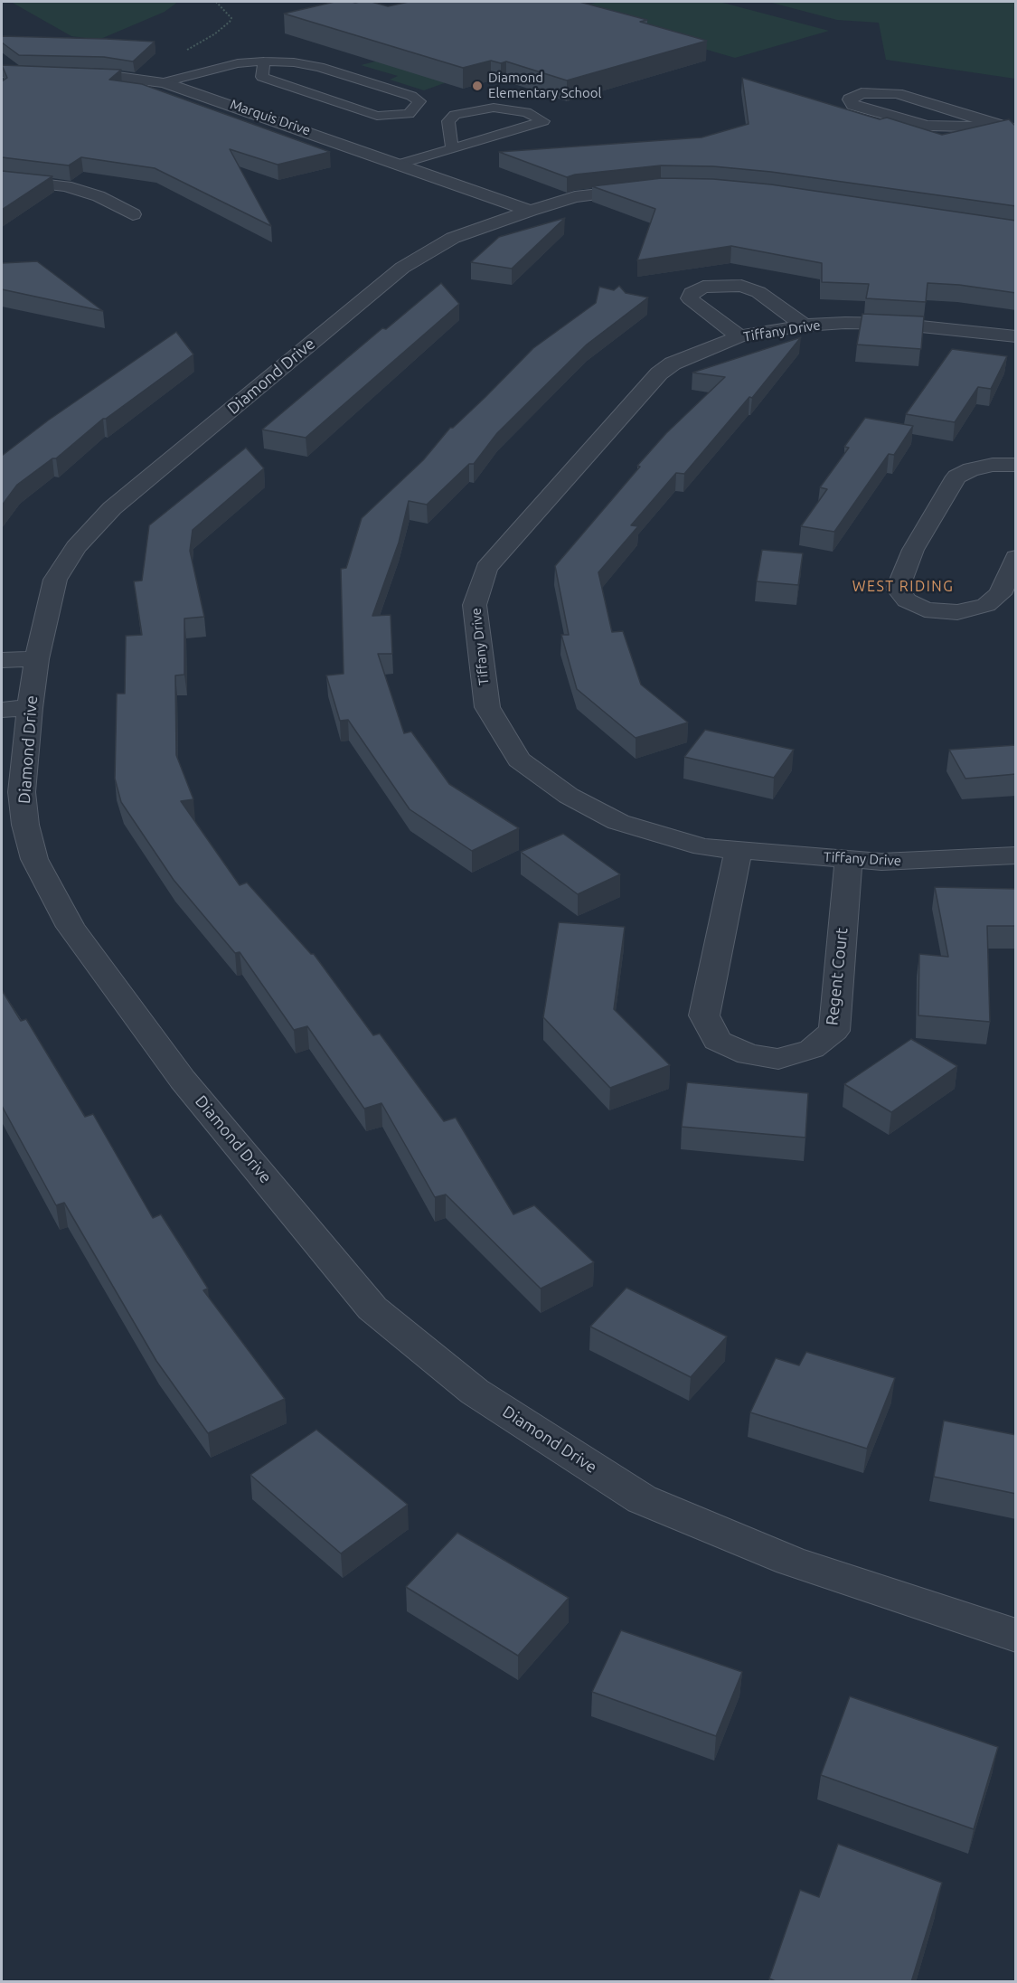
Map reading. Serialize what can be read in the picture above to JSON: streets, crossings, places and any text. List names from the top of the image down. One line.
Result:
{"streets":{"street":["Marquis Drive","Tiffany Drive","Diamond Drive","Regent Court"]},"crossings":[["Marquis Drive","Diamond Drive"],["Tiffany Drive","Regent Court"]],"districts":["WEST RIDING"],"places":["Diamond Elementary School"]}
